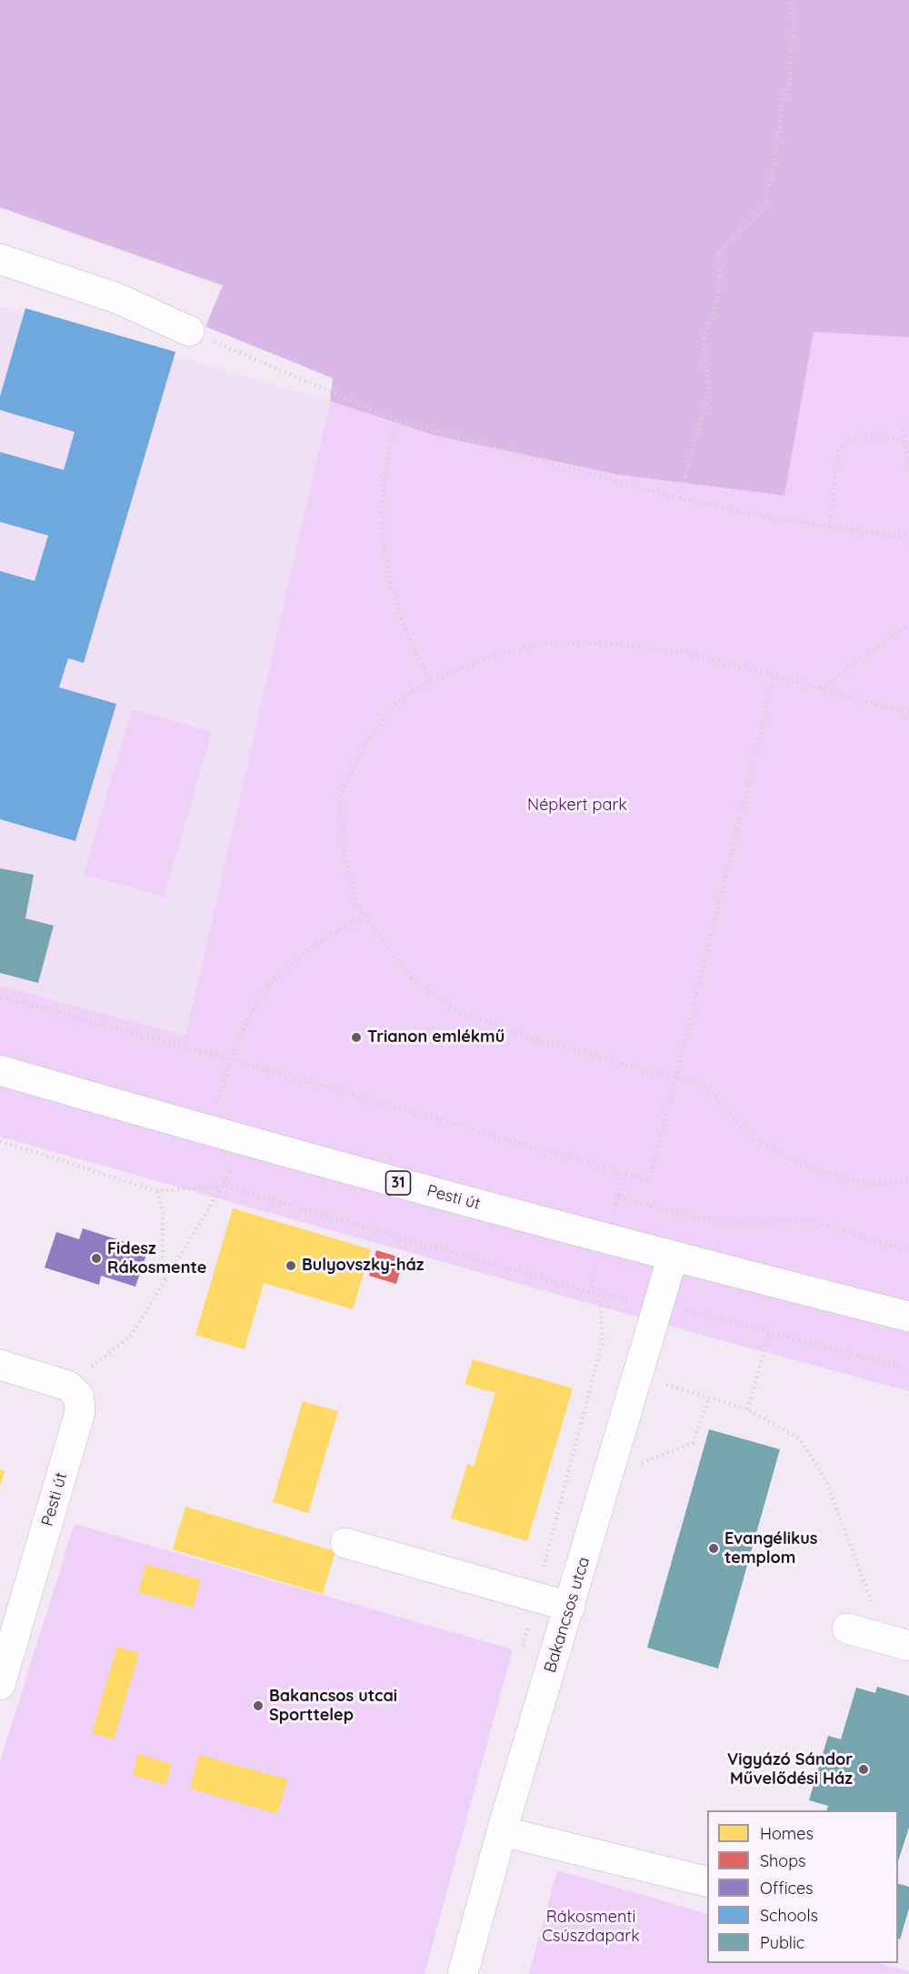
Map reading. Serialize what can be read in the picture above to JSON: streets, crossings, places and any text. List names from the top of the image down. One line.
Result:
{"streets":{"street":["31","Pesti út","Bakancsos utca"]},"crossings":[["Pesti út","Bakancsos utca"]],"parks":["Népkert park","Rákosmenti Csúszdapark"],"places":["Trianon emlékmű","Fidesz Rákosmente","Bulyovszky-ház","Evangélikus templom","Bakancsos utcai Sporttelep","Vigyázó Sándor Művelődési Ház"],"legend":["Homes","Shops","Offices","Schools","Public"]}
